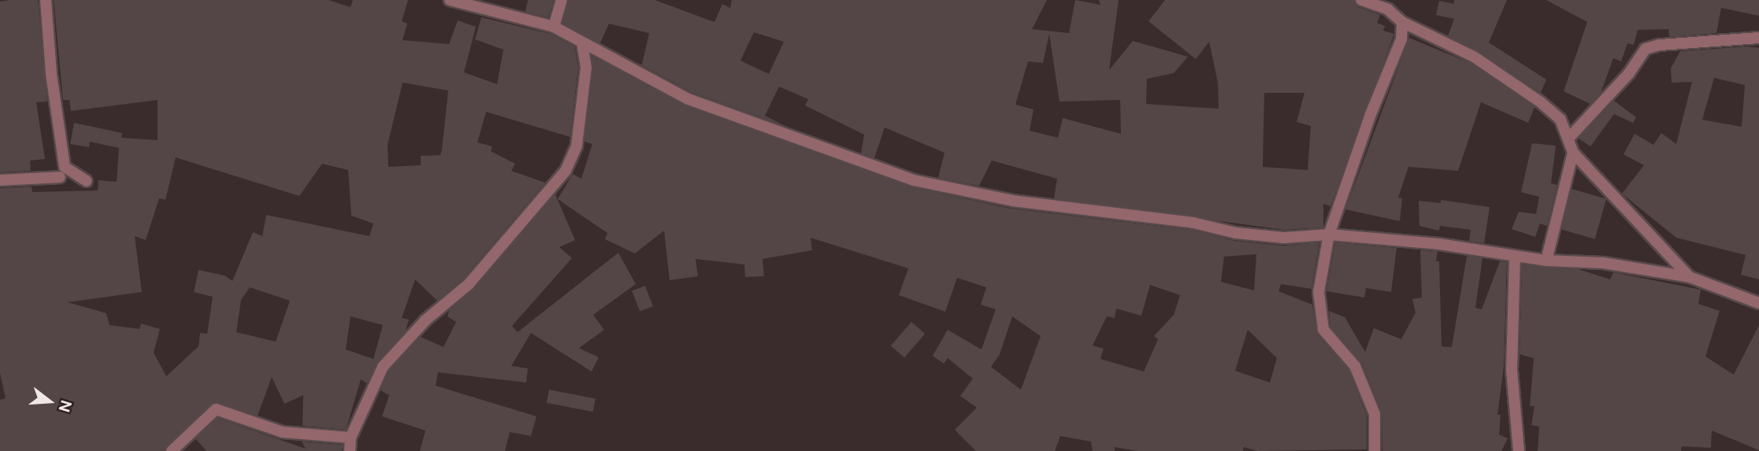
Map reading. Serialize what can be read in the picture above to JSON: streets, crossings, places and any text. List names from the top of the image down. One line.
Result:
{"north":"right"}
